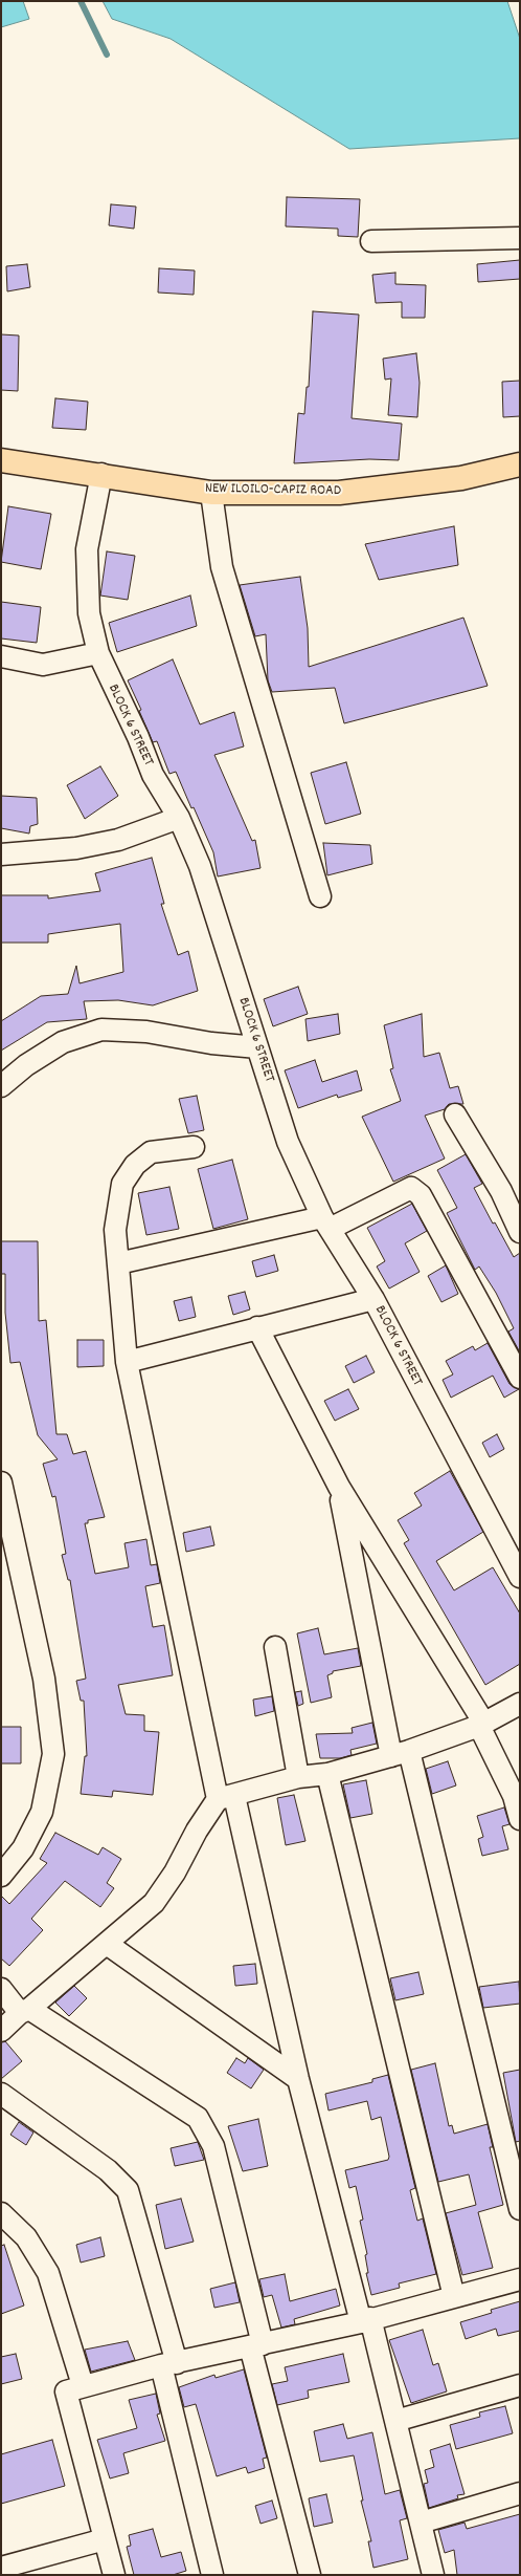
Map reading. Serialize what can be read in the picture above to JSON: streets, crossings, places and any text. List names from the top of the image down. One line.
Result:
{"streets":{"highway":["NEW ILOILO-CAPIZ ROAD"],"street":["BLOCK 6 STREET"]},"crossings":[["NEW ILOILO-CAPIZ ROAD","BLOCK 6 STREET"]]}
